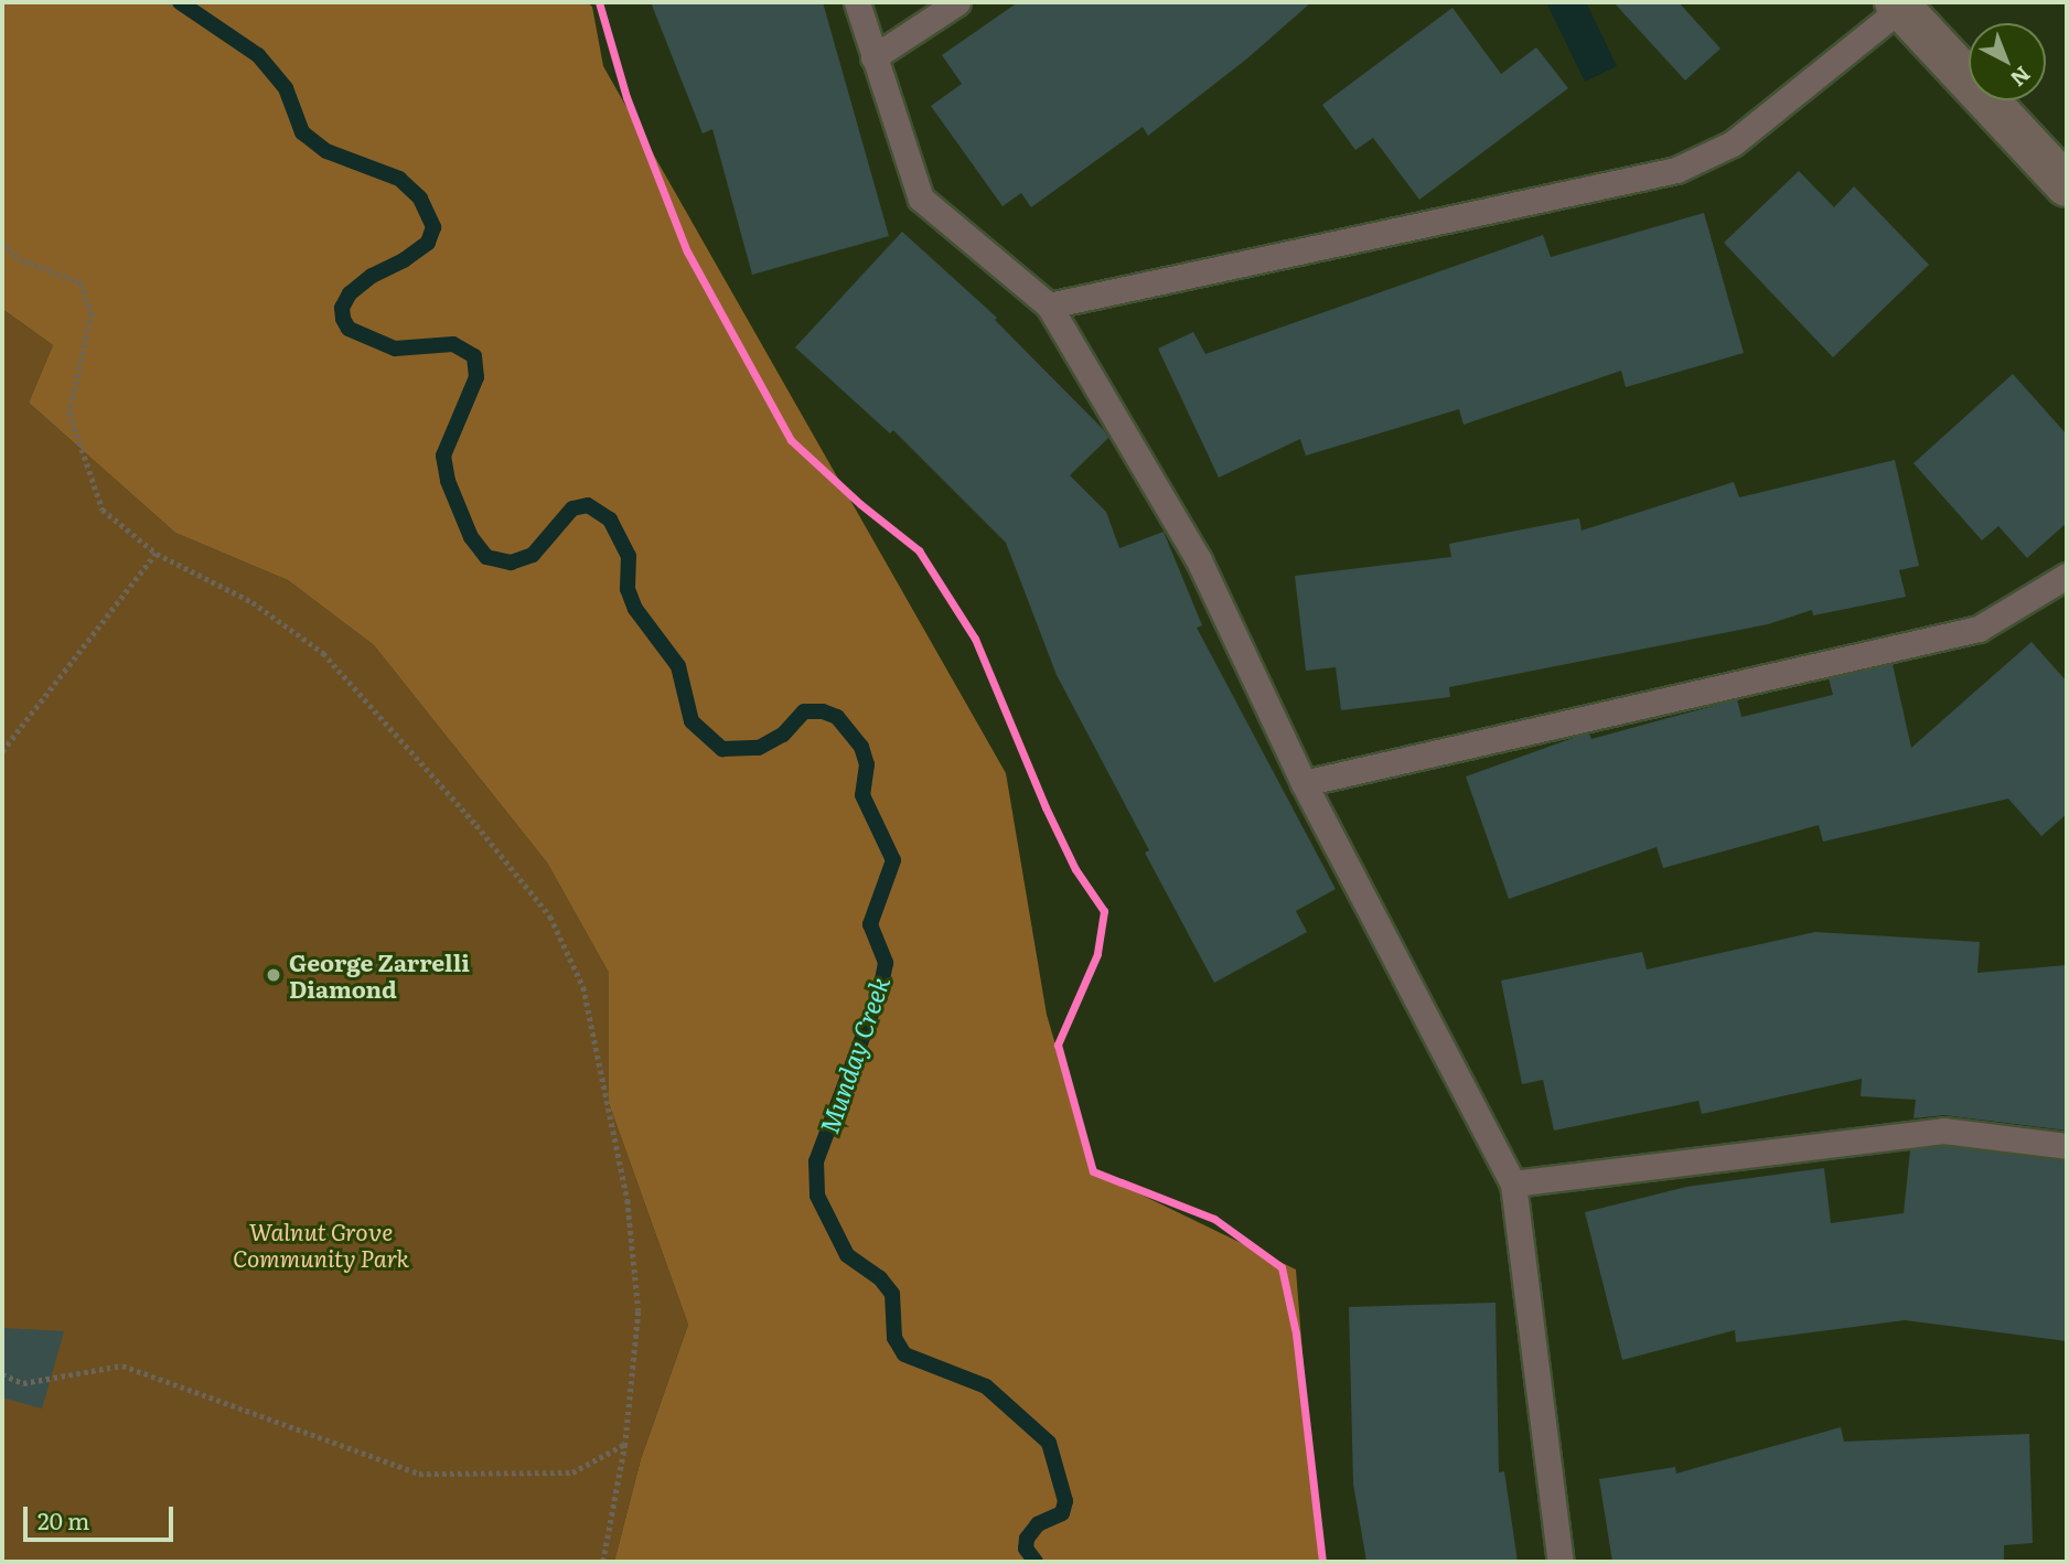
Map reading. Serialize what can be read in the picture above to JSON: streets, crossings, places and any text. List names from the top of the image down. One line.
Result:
{"water":["Munday Creek"],"parks":["Walnut Grove Community Park"],"places":["George Zarrelli Diamond"],"scale_bar":"20 m","north":"bottom right"}
